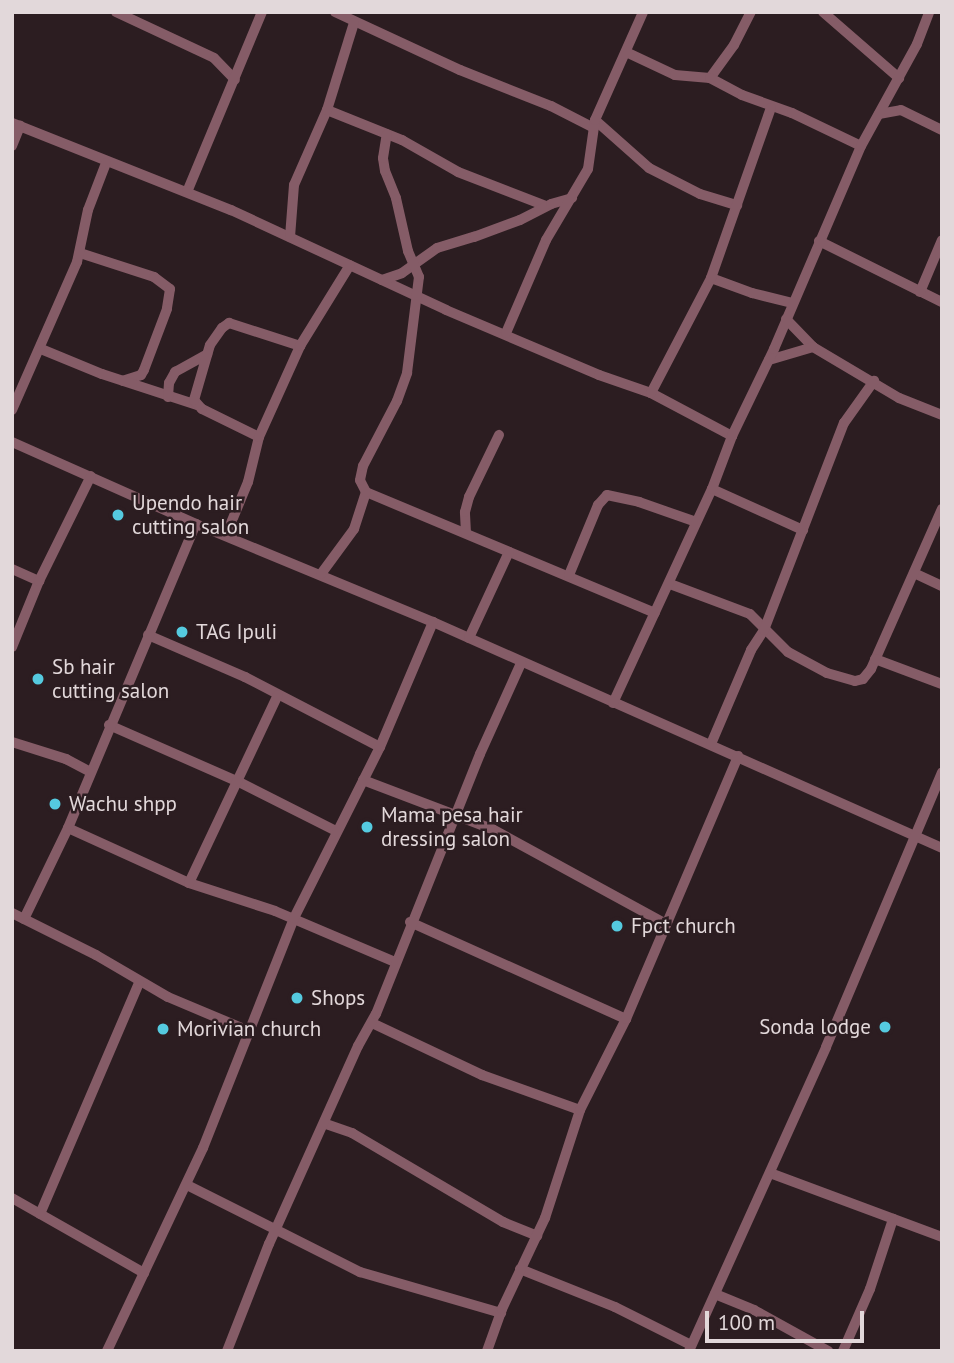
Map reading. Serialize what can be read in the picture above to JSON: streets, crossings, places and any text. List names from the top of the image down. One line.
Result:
{"places":["Upendo hair cutting salon","TAG Ipuli","Sb hair cutting salon","Wachu shpp","Mama pesa hair dressing salon","Fpct church","Shops","Sonda lodge","Morivian church"],"scale_bar":"100 m"}
